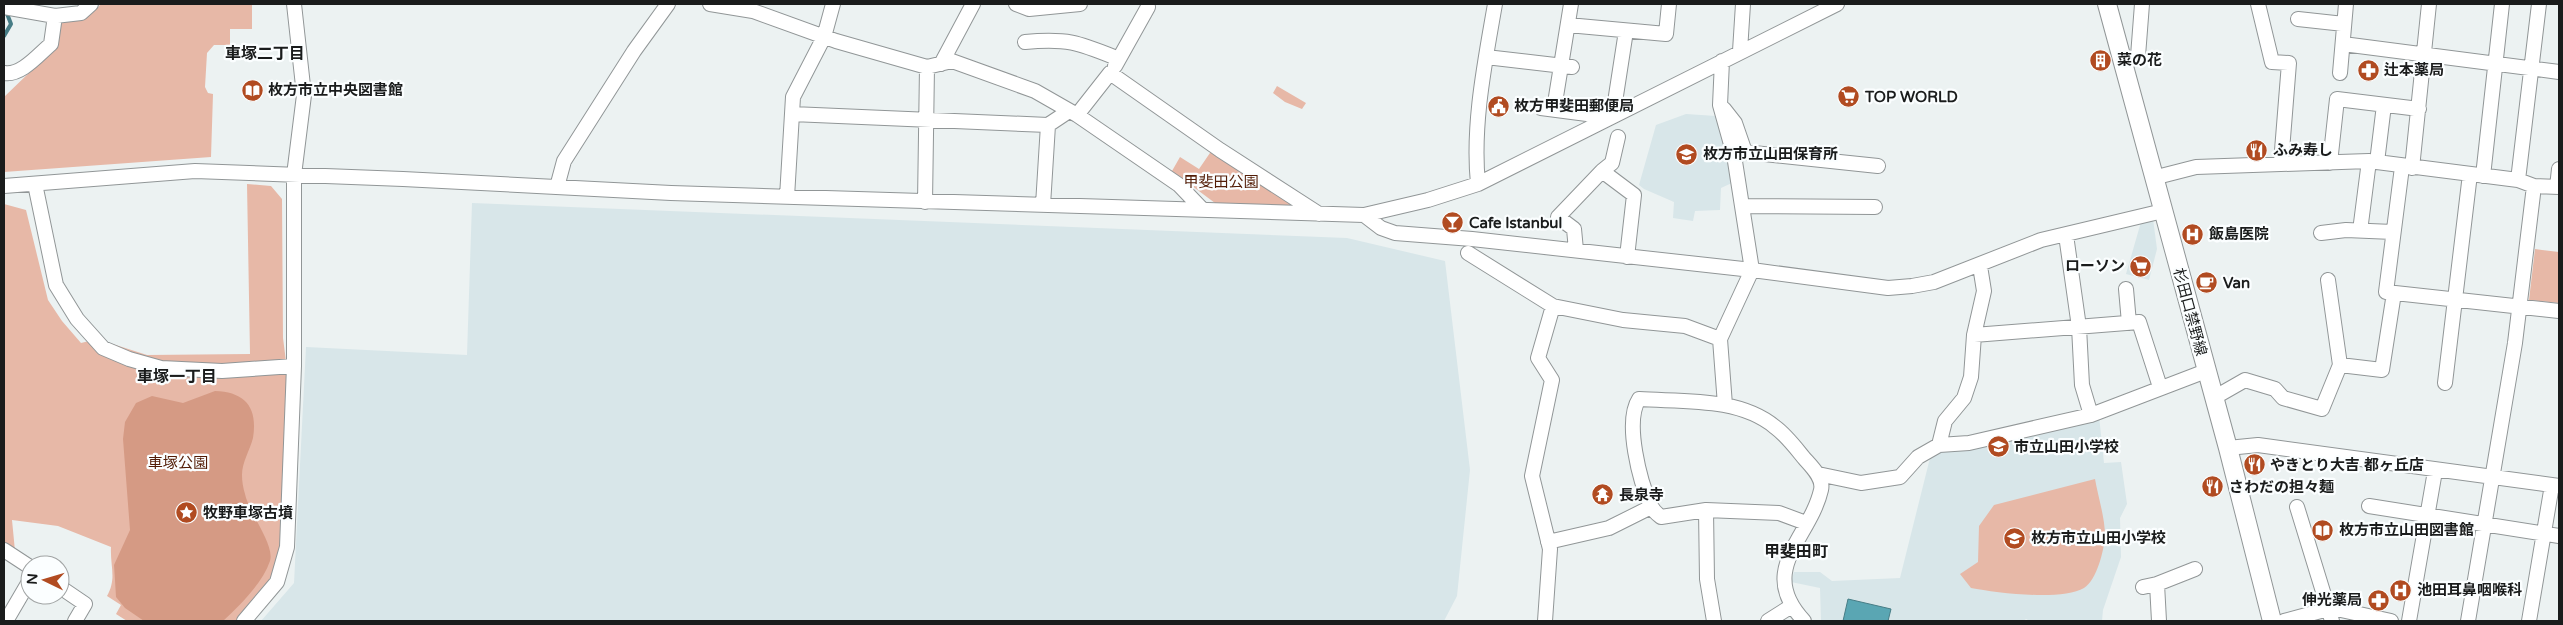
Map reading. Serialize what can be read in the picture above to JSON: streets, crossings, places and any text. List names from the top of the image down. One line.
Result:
{"streets":{"main road":["杉田口禁野線"]},"districts":["車塚二丁目","車塚一丁目","甲斐田町"],"parks":["甲斐田公園","車塚公園"],"places":{"building":["菜の花"],"pharmacy":["辻本薬局","伸光薬局"],"library":["枚方市立中央図書館","枚方市立山田図書館"],"supermarket":["TOP WORLD","ローソン"],"public building":["枚方甲斐田郵便局"],"restaurant":["ふみ寿し","やきとり大吉 都ヶ丘店","さわだの担々麺"],"school or university":["枚方市立山田保育所","市立山田小学校","枚方市立山田小学校"],"bar":["Cafe Istanbul"],"hospital":["飯島医院","池田耳鼻咽喉科"],"cafe":["Van"],"temple":["長泉寺"],"place":["牧野車塚古墳"]},"north":"left"}
